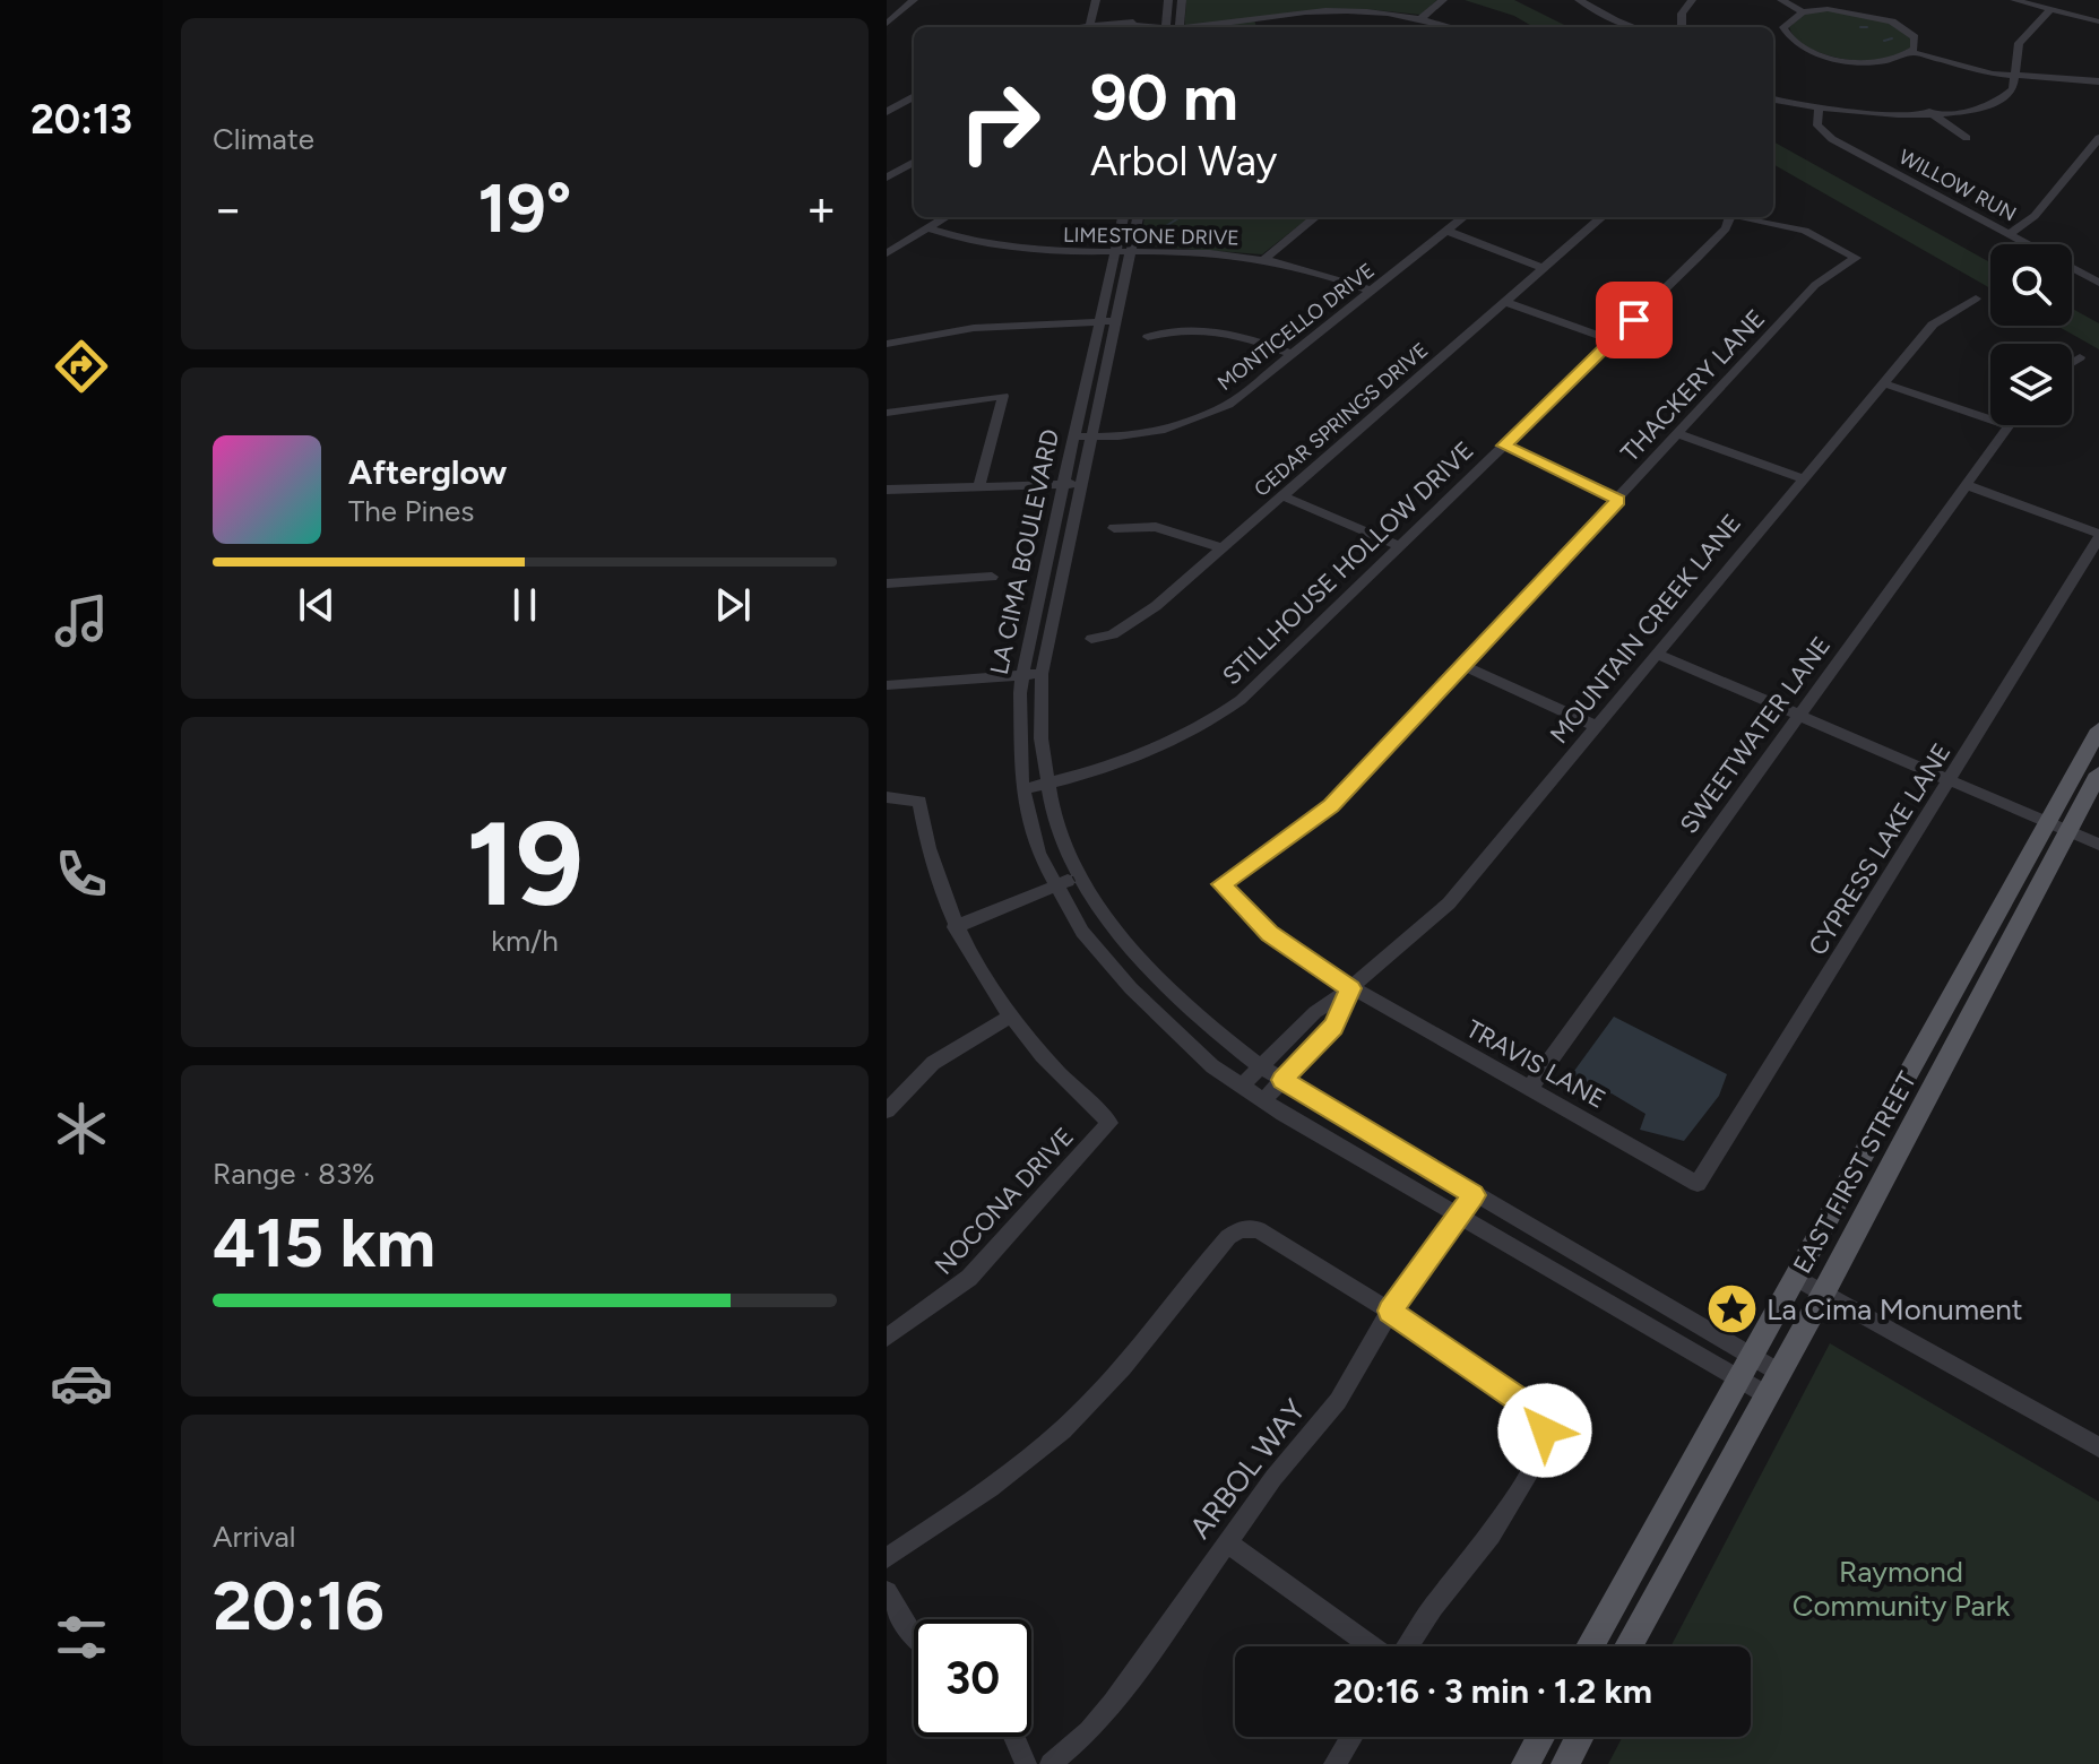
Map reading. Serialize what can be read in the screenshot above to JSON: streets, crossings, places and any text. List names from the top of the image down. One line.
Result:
{"streets":{"main road":["EAST FIRST STREET"],"street":["WILLOW RUN","LIMESTONE DRIVE","MONTICELLO DRIVE","THACKERY LANE","CEDAR SPRINGS DRIVE","LA CIMA BOULEVARD","STILLHOUSE HOLLOW DRIVE","MOUNTAIN CREEK LANE","SWEETWATER LANE","CYPRESS LAKE LANE","TRAVIS LANE","NOCONA DRIVE","ARBOL WAY"]},"crossings":[["LIMESTONE DRIVE","MONTICELLO DRIVE"],["LIMESTONE DRIVE","LA CIMA BOULEVARD"],["MONTICELLO DRIVE","LA CIMA BOULEVARD"],["THACKERY LANE","MOUNTAIN CREEK LANE"],["THACKERY LANE","TRAVIS LANE"],["LA CIMA BOULEVARD","STILLHOUSE HOLLOW DRIVE"],["LA CIMA BOULEVARD","MOUNTAIN CREEK LANE"],["LA CIMA BOULEVARD","EAST FIRST STREET"],["LA CIMA BOULEVARD","ARBOL WAY"],["MOUNTAIN CREEK LANE","TRAVIS LANE"],["SWEETWATER LANE","TRAVIS LANE"],["CYPRESS LAKE LANE","TRAVIS LANE"]],"parks":["Raymond Community Park"],"places":{"place":["La Cima Monument"]},"page":{"tabs":"20:13","tile":["Climate",["19","km/h"],["Range · 83%","415 km"],["Arrival","20:16"]],"turn":["90 m","Arbol Way"],"heat":["−","19°","+"],"song":["Afterglow","The Pines"],"limit":"30","trip":"20:16 · 3 min · 1.2 km"}}
